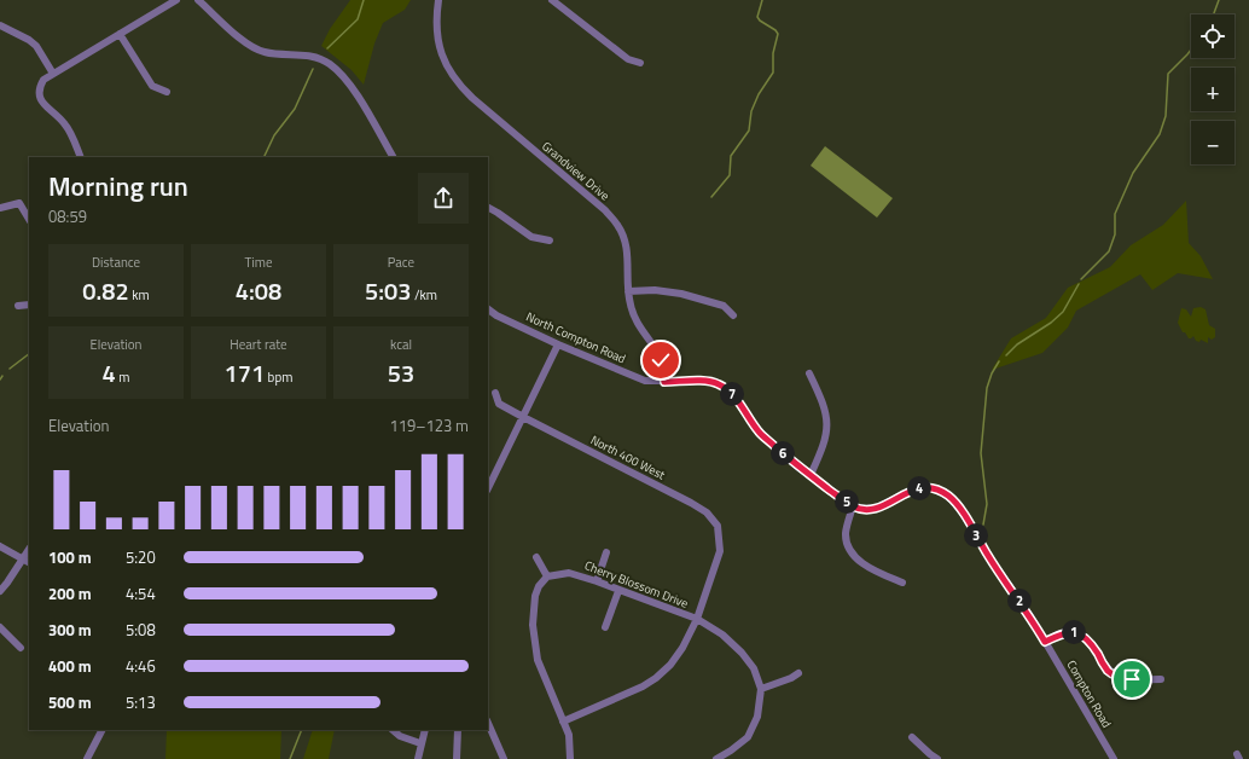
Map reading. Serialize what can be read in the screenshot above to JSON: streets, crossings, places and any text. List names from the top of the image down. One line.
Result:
{"streets":{"street":["Grandview Drive","North Compton Road","North 400 West","Cherry Blossom Drive","Compton Road"]},"crossings":[["Grandview Drive","North Compton Road"],["North 400 West","Cherry Blossom Drive"]],"page":{"map_buttons":["+","−"],"heading":["Morning run","08:59"],"stats":[["Distance","0.82 km"],["Time","4:08"],["Pace","5:03 /km"],["Elevation","4 m"],["Heart rate","171 bpm"],["kcal","53"]],"pins":["7","6","4","5","3","2","1"],"chart":["Elevation","119–123 m"],"list":[{"name":"100 m","note":"5:20"},{"name":"200 m","note":"4:54"},{"name":"300 m","note":"5:08"},{"name":"400 m","note":"4:46"},{"name":"500 m","note":"5:13"}]}}
